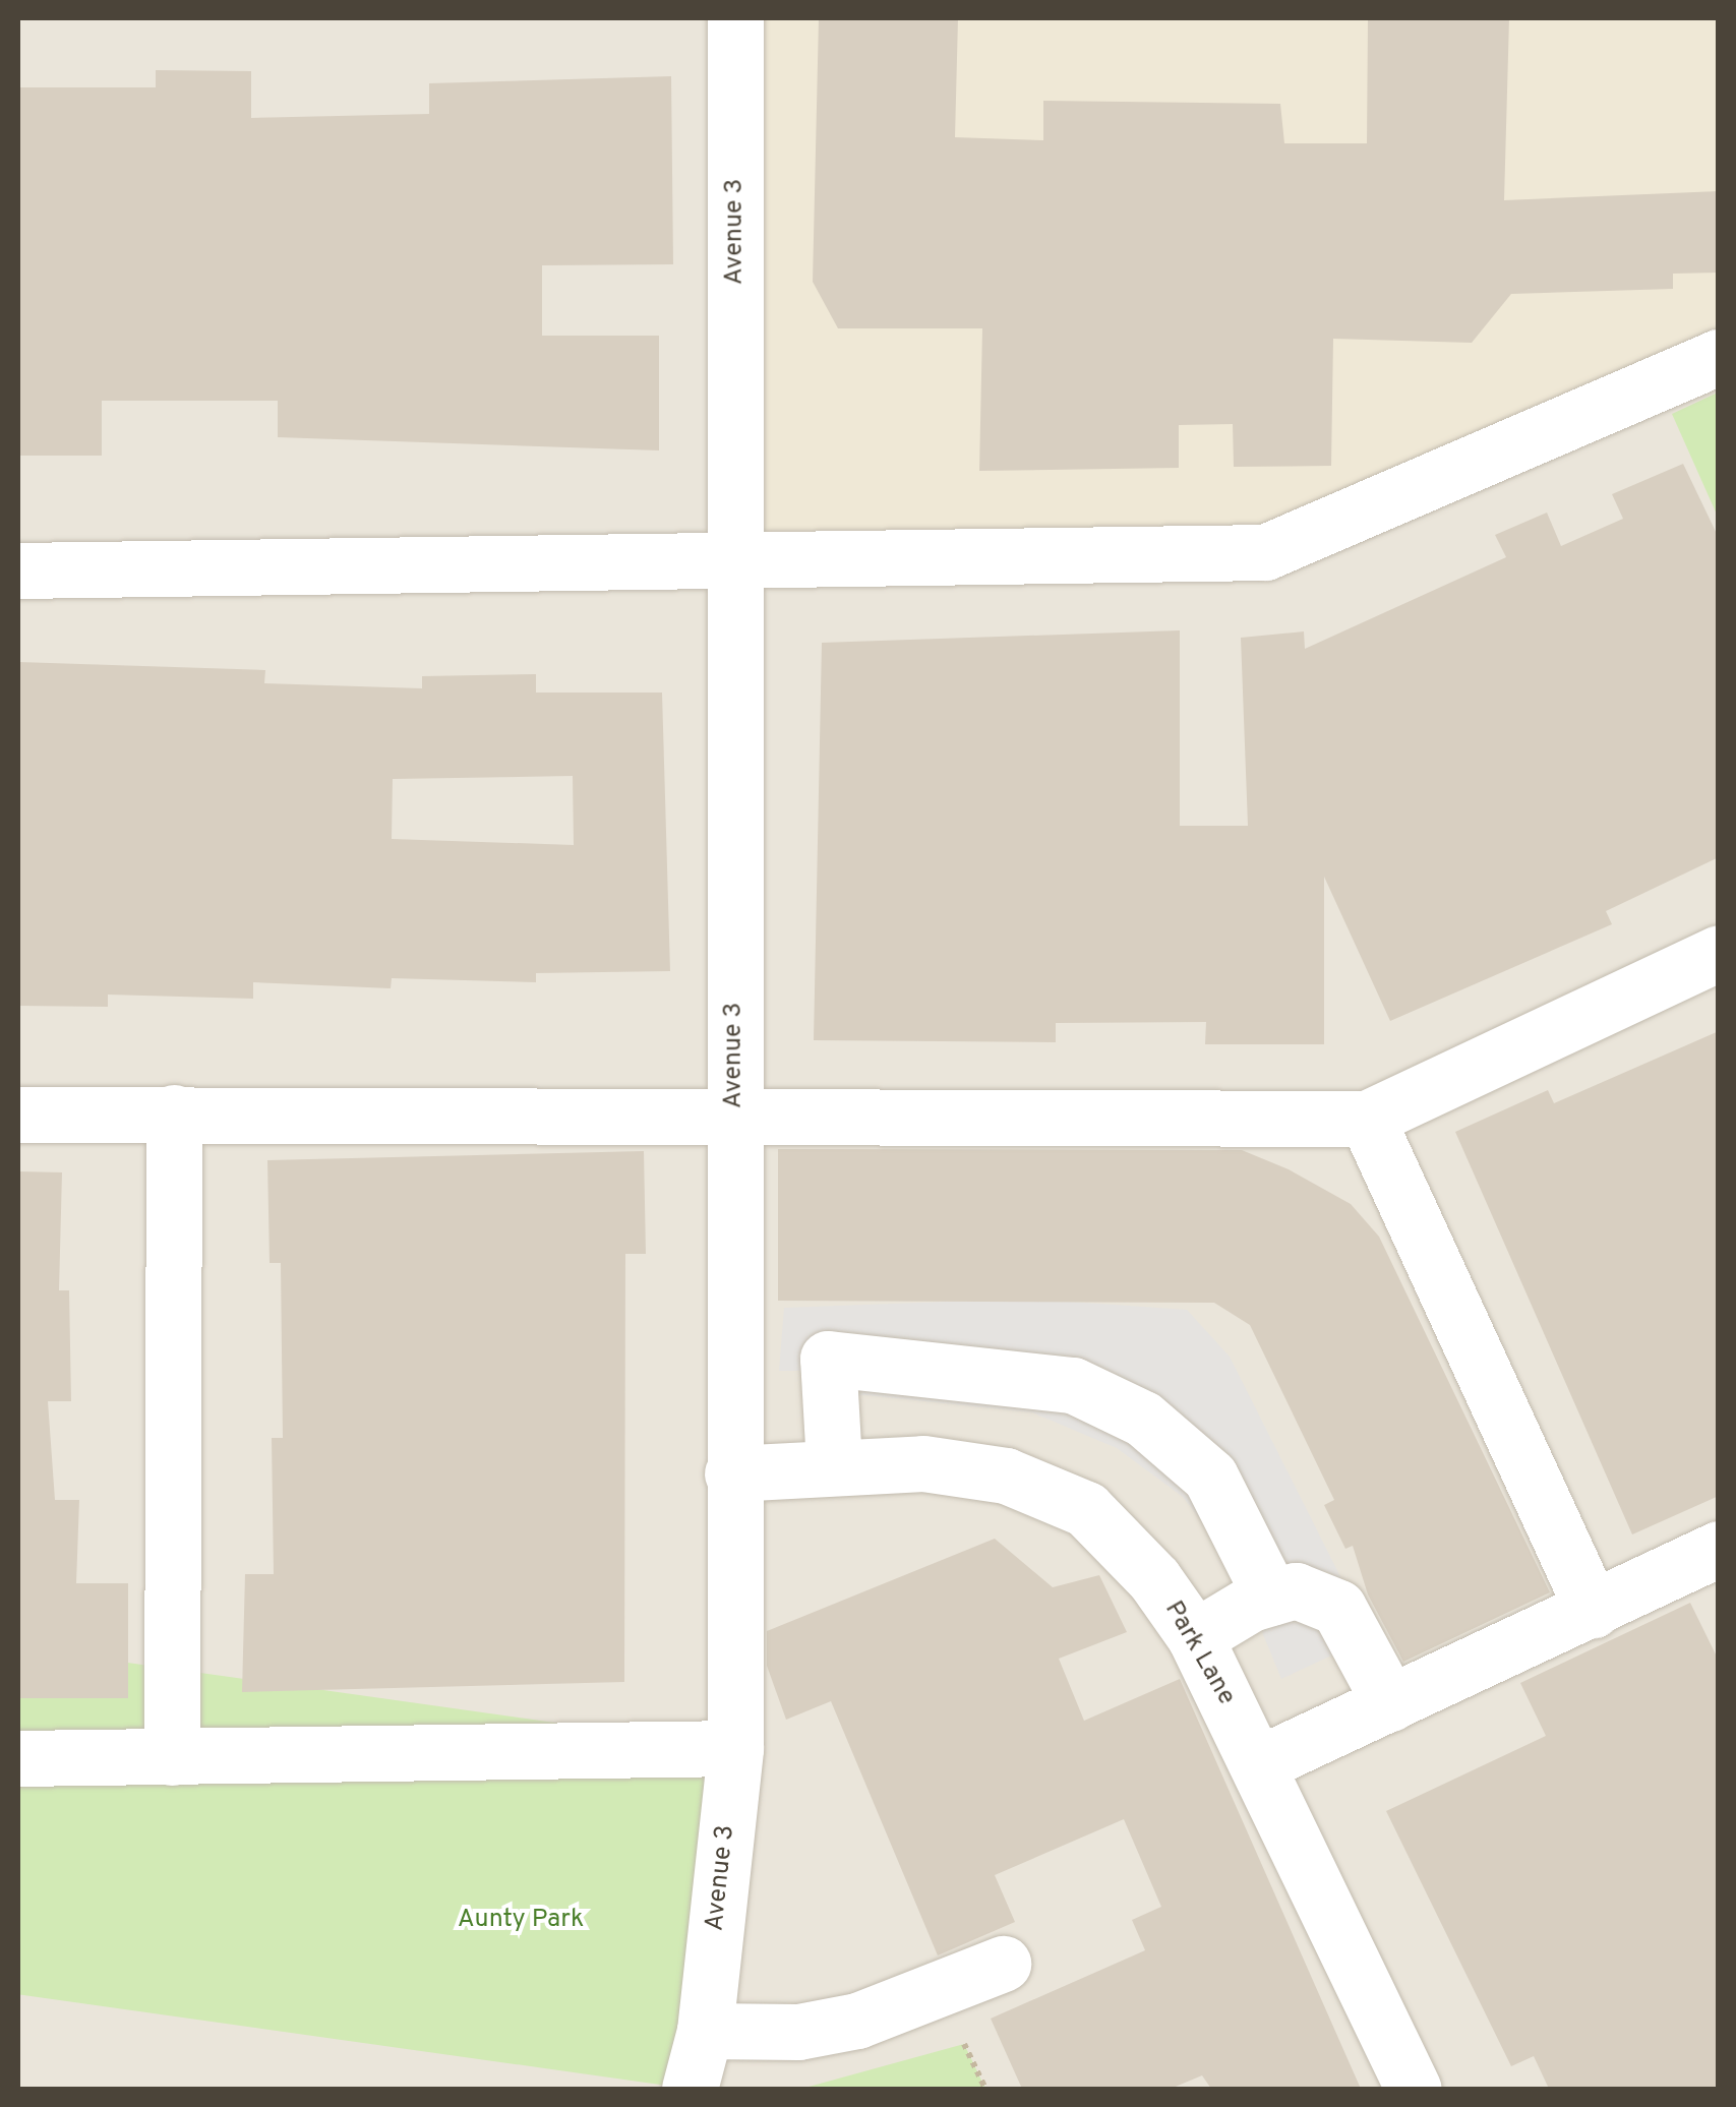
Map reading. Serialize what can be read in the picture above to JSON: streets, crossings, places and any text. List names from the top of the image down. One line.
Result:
{"streets":{"street":["Avenue 3","Park Lane"]},"crossings":[["Avenue 3","Park Lane"]],"parks":["Aunty Park"]}
